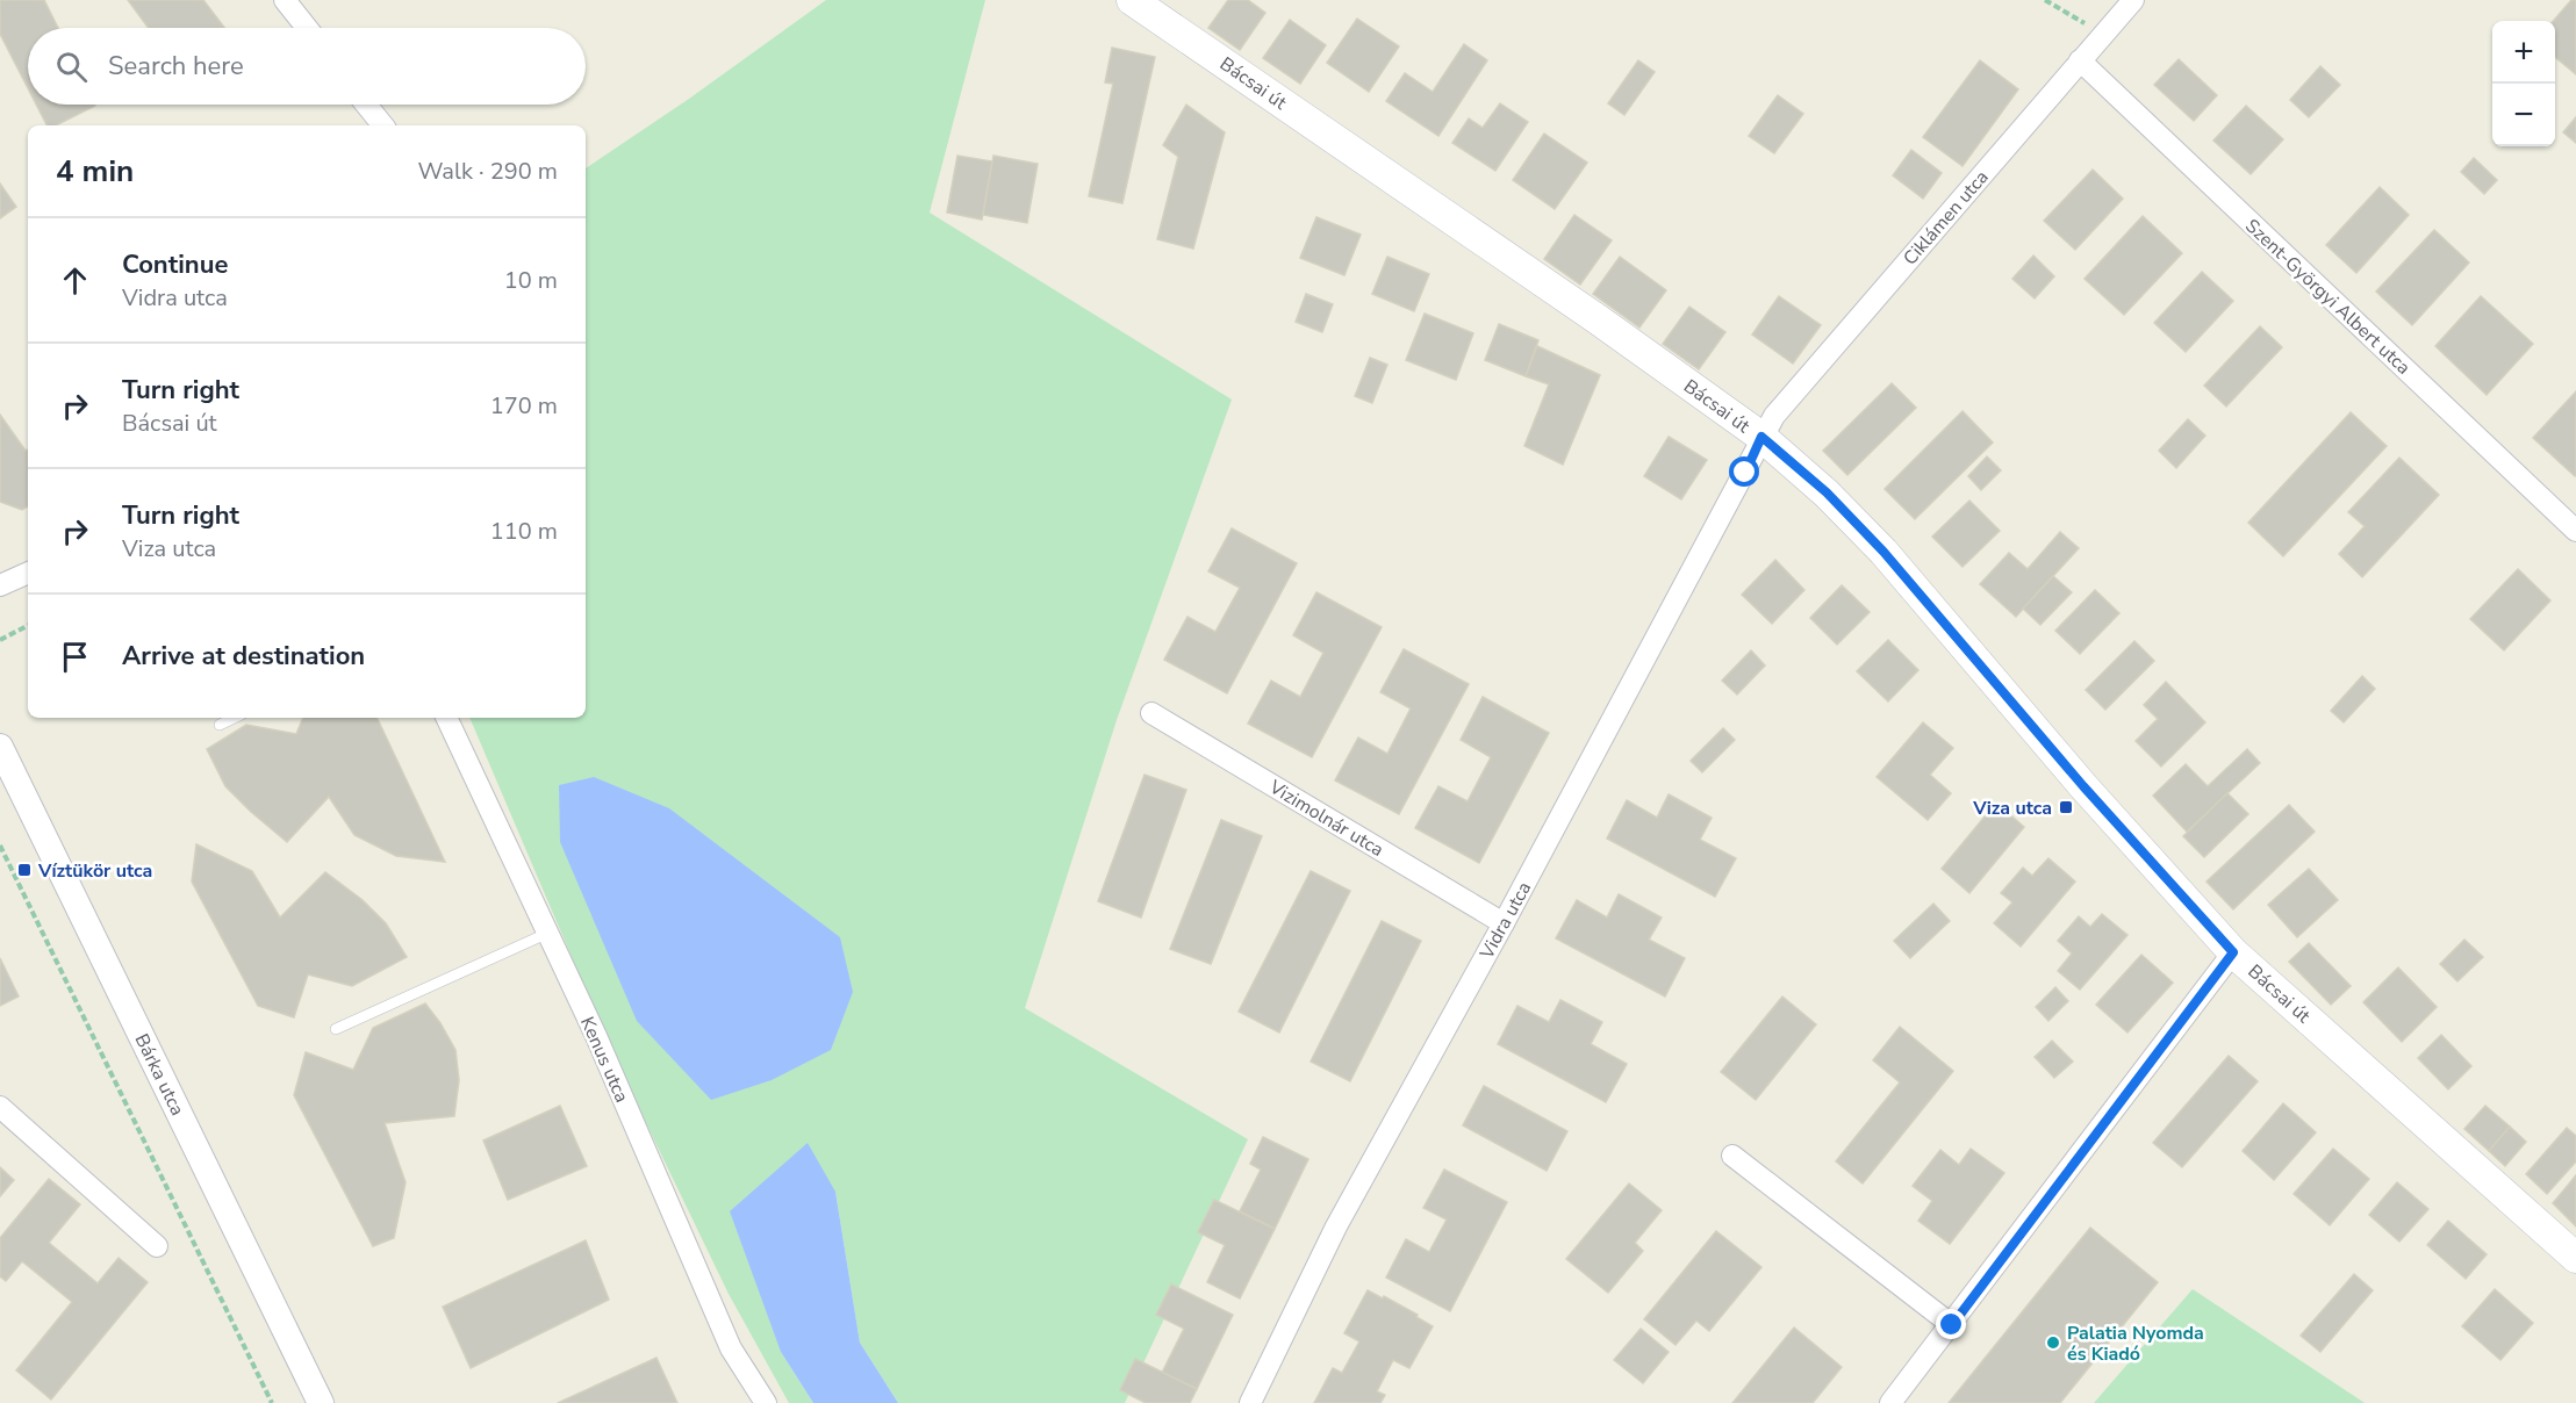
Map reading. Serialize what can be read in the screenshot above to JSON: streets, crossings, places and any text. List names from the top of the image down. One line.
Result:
{"streets":{"main road":["Bácsai út"],"street":["Ciklámen utca","Szent-Györgyi Albert utca","Vizimolnár utca","Vidra utca","Kenus utca","Bárka utca"]},"crossings":[["Bácsai út","Ciklámen utca"],["Bácsai út","Vidra utca"],["Ciklámen utca","Szent-Györgyi Albert utca"],["Ciklámen utca","Vidra utca"],["Vizimolnár utca","Vidra utca"]],"places":{"transit":["Viza utca","Víztükör utca"],"other":["Palatia Nyomda és Kiadó"]},"page":{"map_buttons":["+","−"],"search":"Search here","heading":["4 min","Walk · 290 m"],"list":[["Continue","Vidra utca","10 m"],["Turn right","Bácsai út","170 m"],["Turn right","Viza utca","110 m"],"Arrive at destination"]}}
